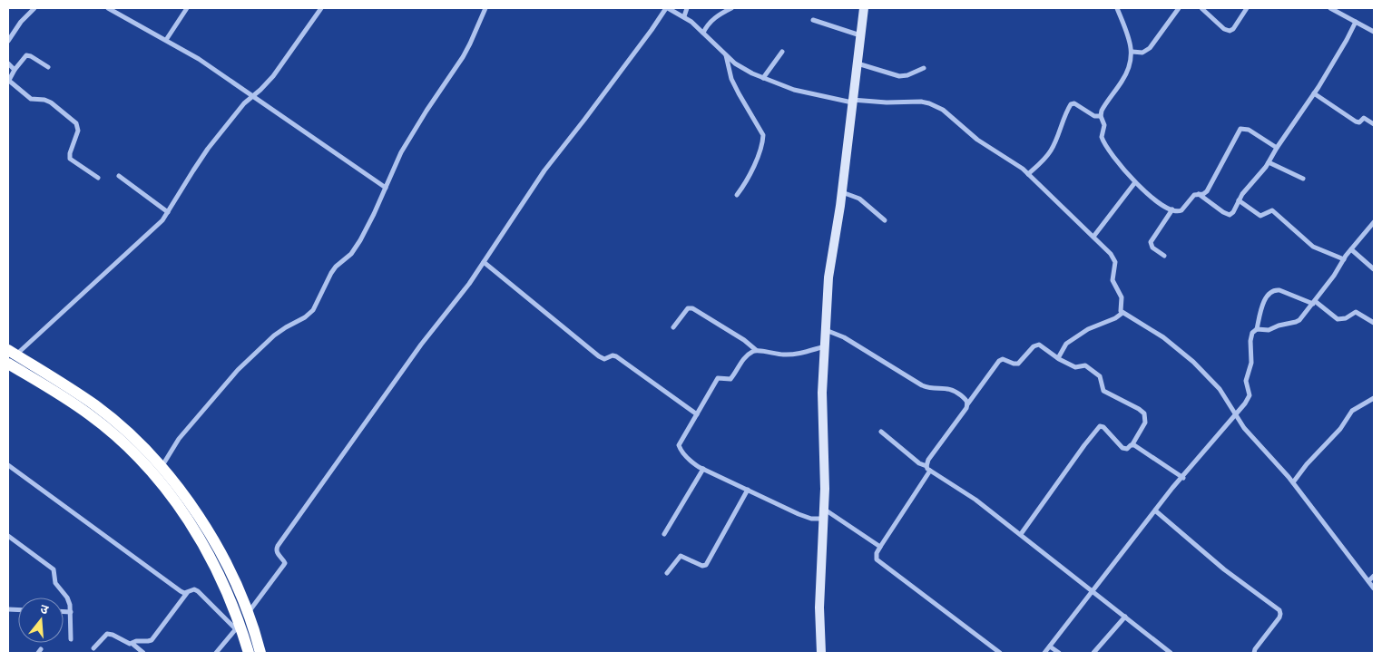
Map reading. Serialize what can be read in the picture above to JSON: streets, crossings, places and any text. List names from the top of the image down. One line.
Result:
{"north":"top"}
